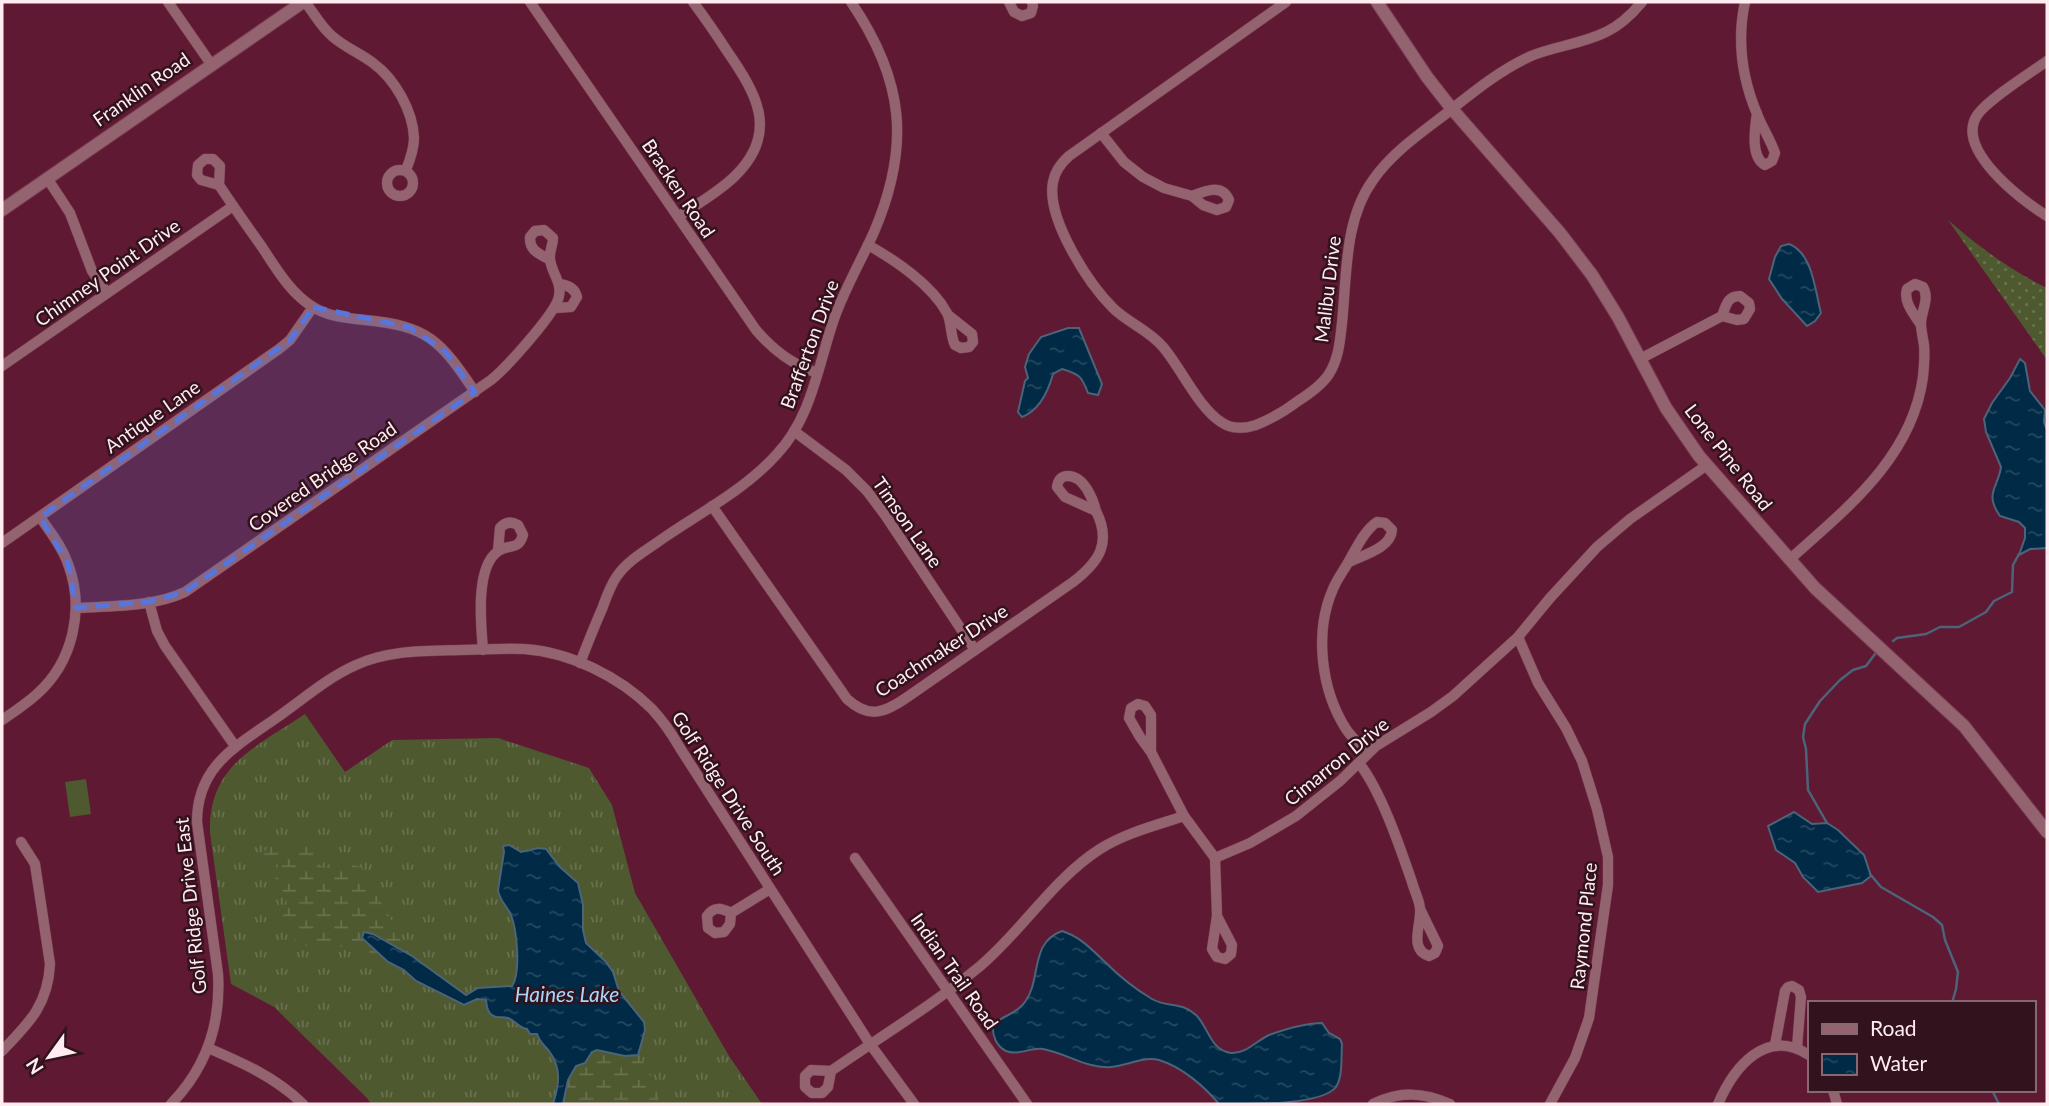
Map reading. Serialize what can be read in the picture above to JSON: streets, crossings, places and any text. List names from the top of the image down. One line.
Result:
{"streets":{"street":["Franklin Road","Bracken Road","Chimney Point Drive","Malibu Drive","Brafferton Drive","Antique Lane","Lone Pine Road","Covered Bridge Road","Timson Lane","Coachmaker Drive","Cimarron Drive","Golf Ridge Drive South","Golf Ridge Drive East","Raymond Place","Indian Trail Road"]},"crossings":[["Bracken Road","Brafferton Drive"],["Malibu Drive","Lone Pine Road"],["Brafferton Drive","Timson Lane"],["Brafferton Drive","Coachmaker Drive"],["Brafferton Drive","Golf Ridge Drive South"],["Lone Pine Road","Cimarron Drive"],["Timson Lane","Coachmaker Drive"],["Cimarron Drive","Raymond Place"],["Golf Ridge Drive South","Golf Ridge Drive East"]],"water":["Haines Lake"],"legend":["Road","Water"],"north":"bottom left"}
